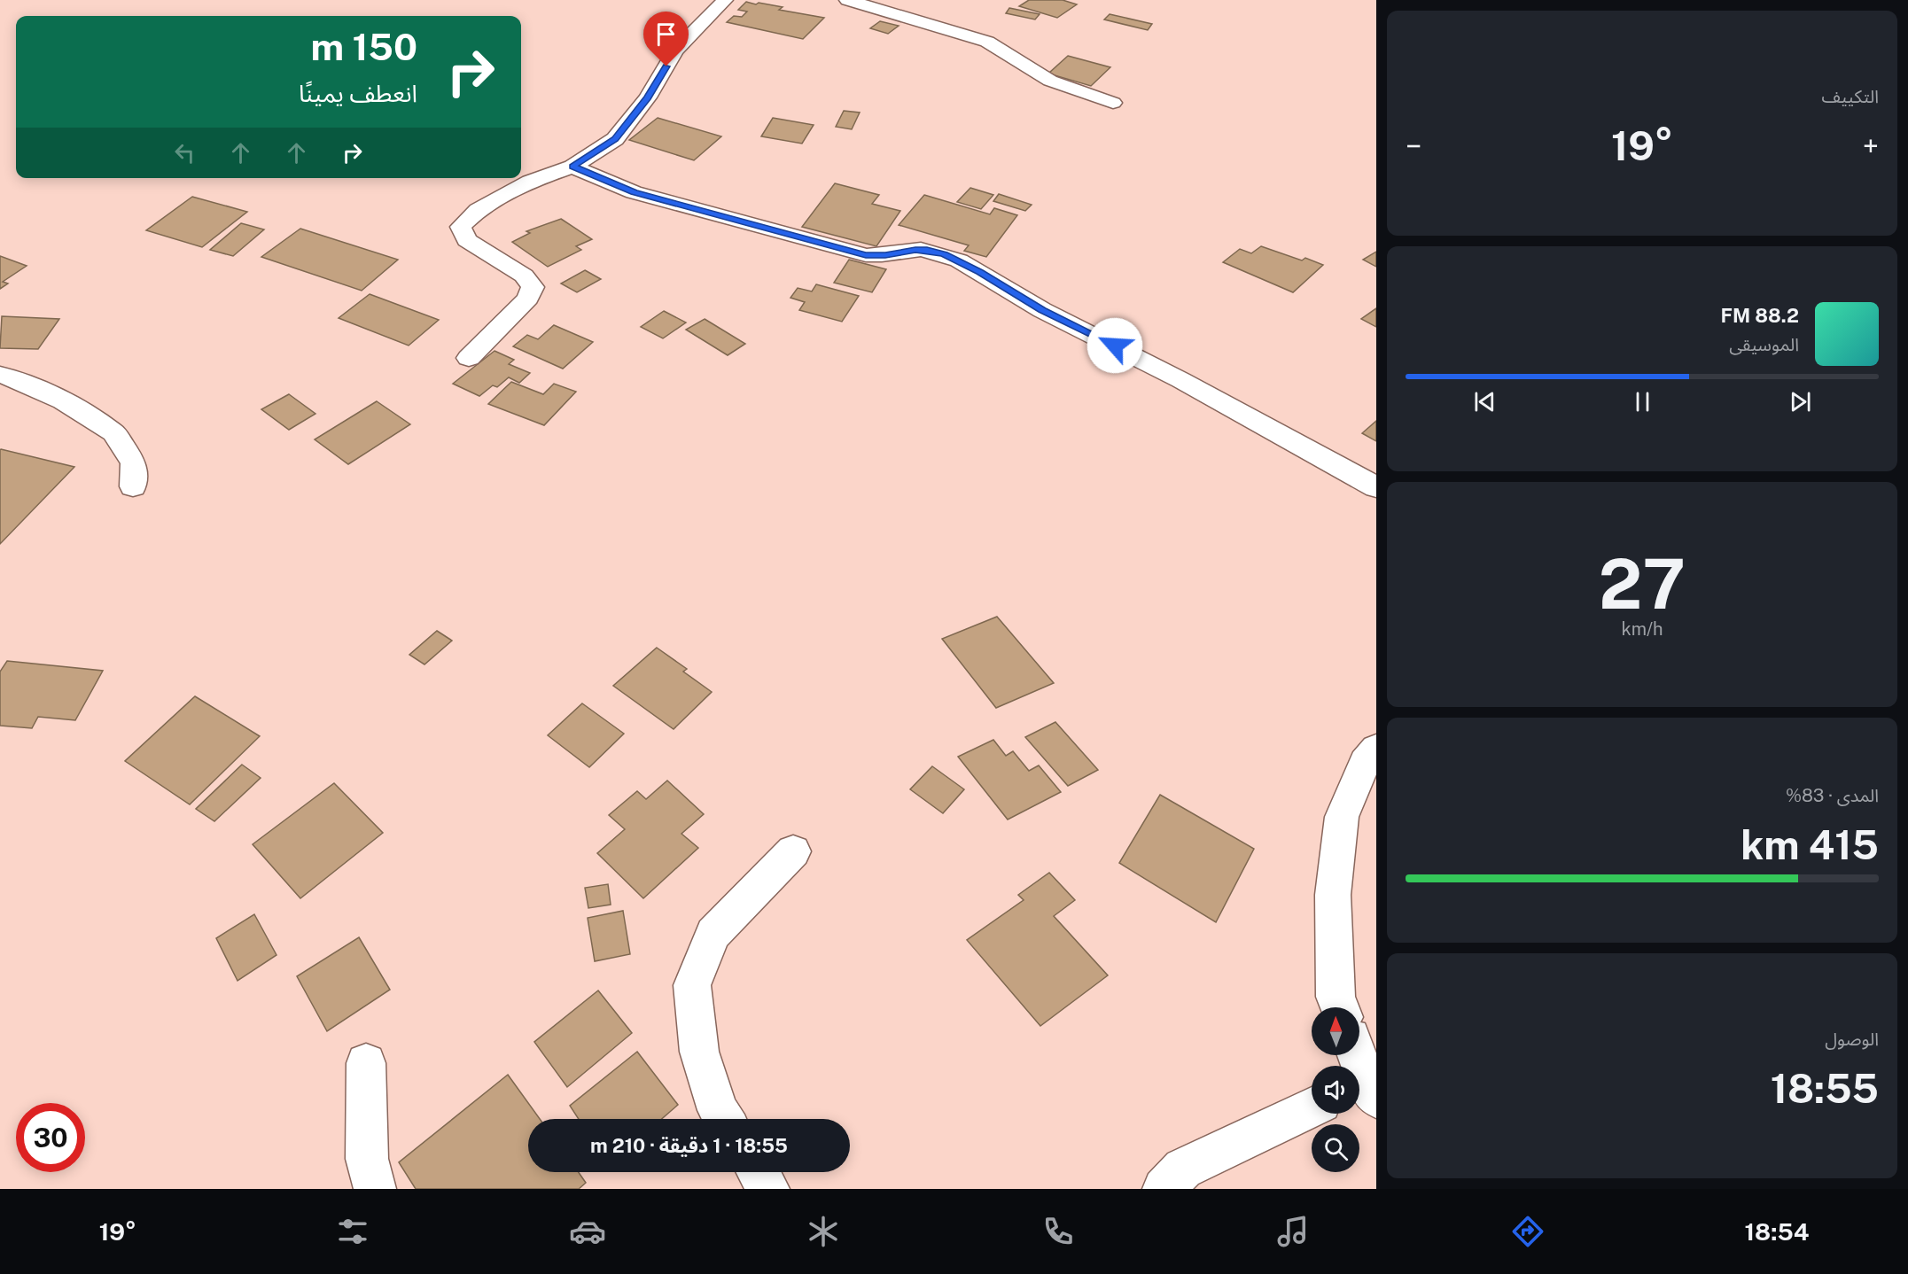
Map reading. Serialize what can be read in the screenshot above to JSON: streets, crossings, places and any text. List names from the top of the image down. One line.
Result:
{"north":"top","page":{"tile":["التكييف",["27","km/h"],["المدى · 83%","415 km"],["الوصول","18:55"]],"turn":["150 m","انعطف يمينًا"],"heat":["−","19°","+"],"song":["88.2 FM","الموسيقى"],"limit":"30","trip":"18:55 · 1 دقيقة · 210 m","tabs":["18:54","19°"]}}
